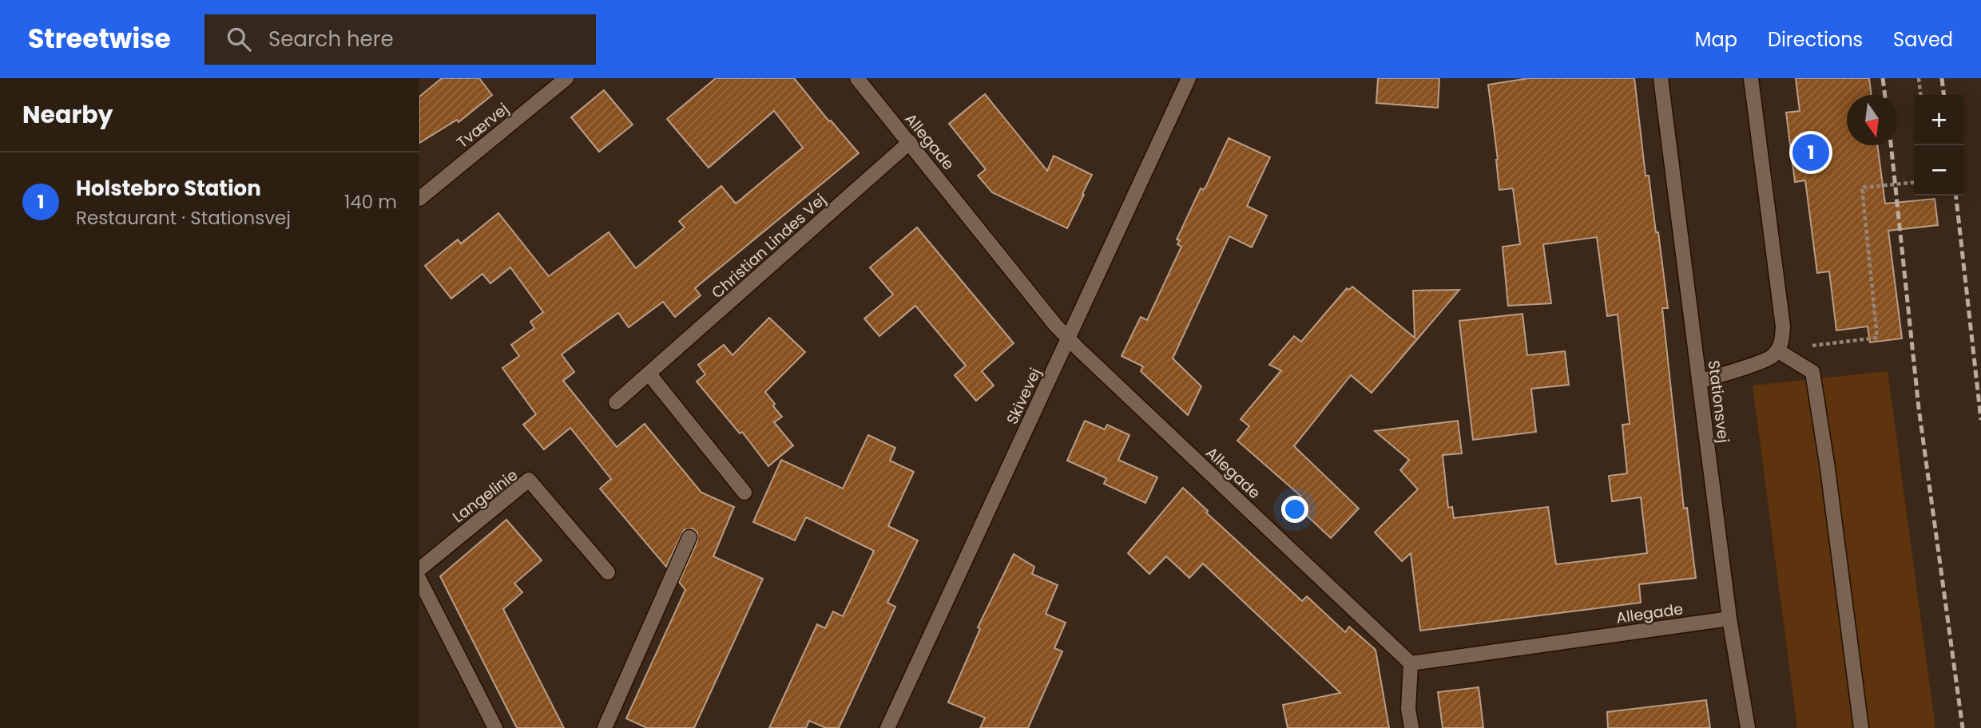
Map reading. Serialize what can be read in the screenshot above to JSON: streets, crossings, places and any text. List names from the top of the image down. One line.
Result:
{"streets":{"street":["Tværvej","Allegade","Christian Lindes Vej","Skivevej","Stationsvej","Langelinie"]},"crossings":[["Allegade","Christian Lindes Vej"],["Allegade","Skivevej"],["Allegade","Stationsvej"]],"north":"bottom","page":{"header":"Streetwise","search":"Search here","nav":["Map","Directions","Saved"],"heading":"Nearby","map_buttons":["+","−"],"pins":"1","list":[{"mark":"1","name":"Holstebro Station","note":"Restaurant · Stationsvej","value":"140 m"}]}}
